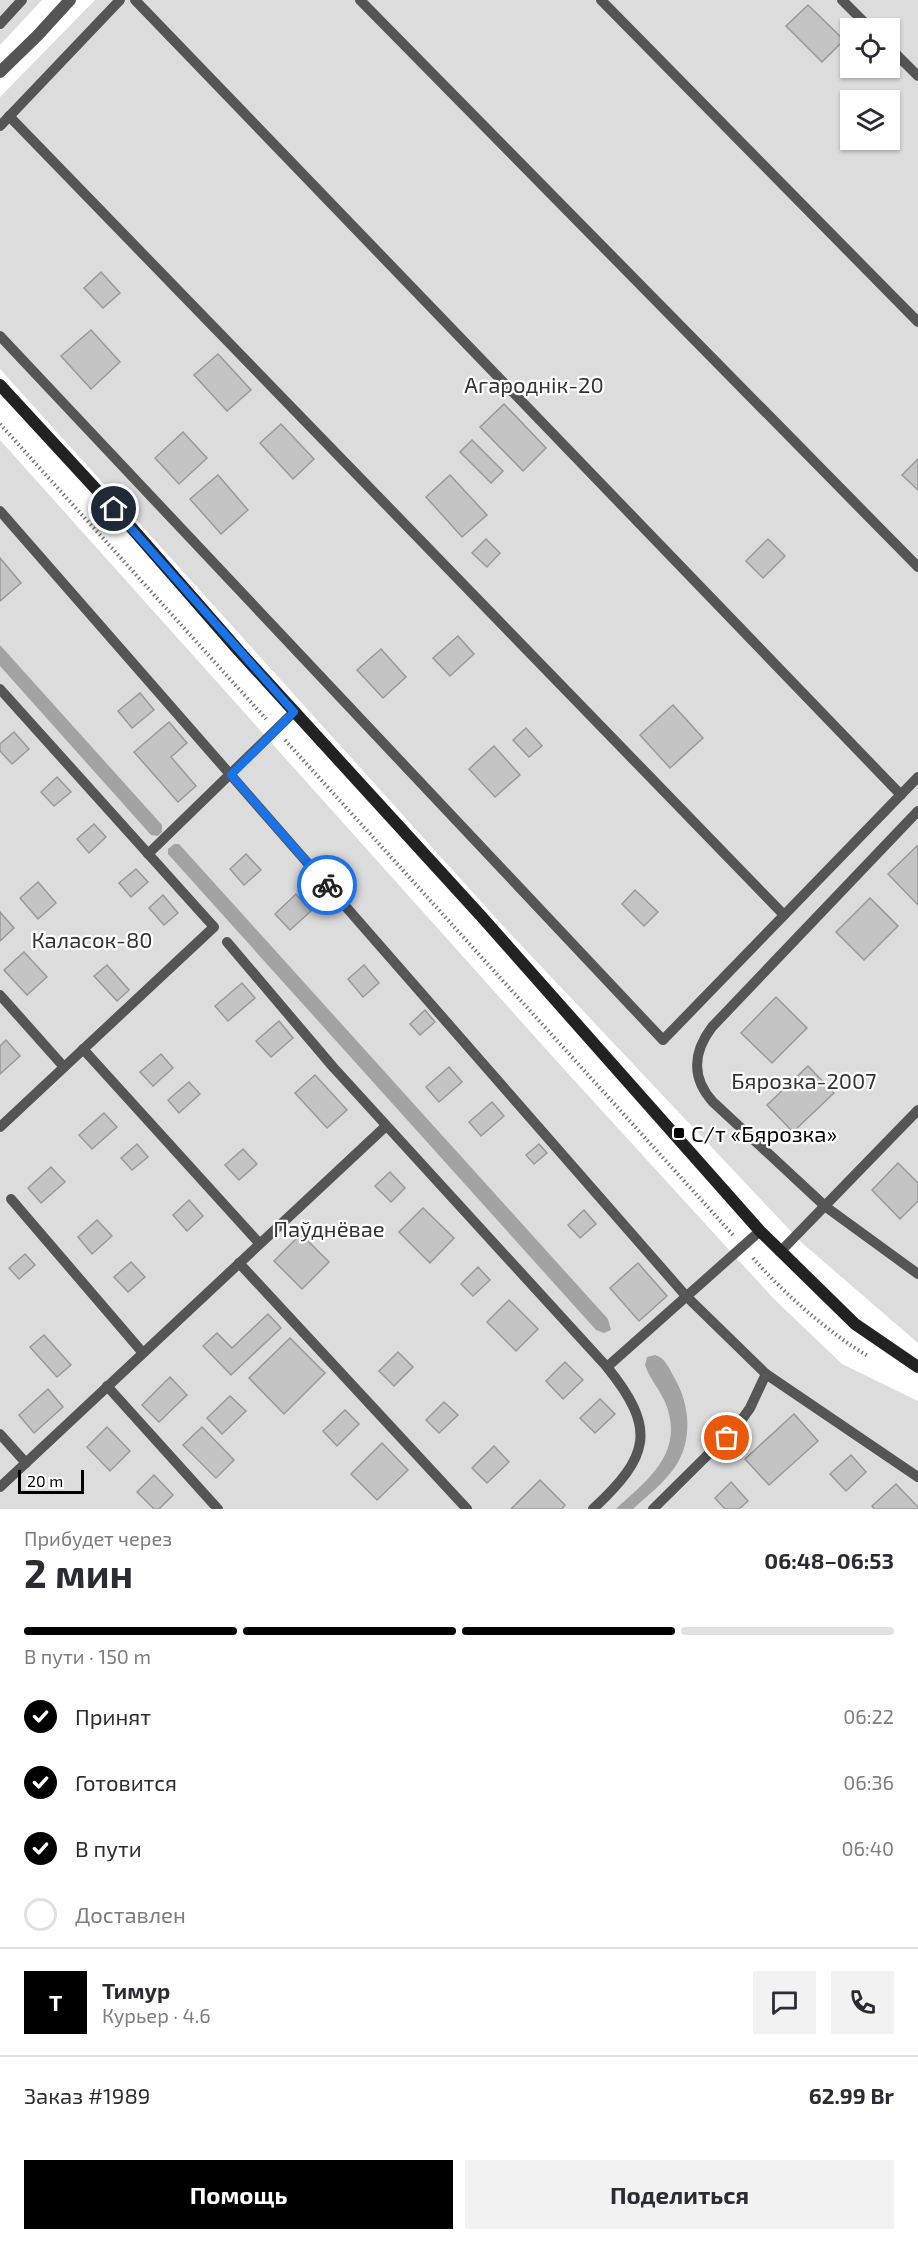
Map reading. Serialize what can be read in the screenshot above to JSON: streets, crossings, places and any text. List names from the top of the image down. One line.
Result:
{"parks":["Агароднік-20","Каласок-80","Бярозка-2007","Паўднёвае"],"places":{"transit":["С/т «Бярозка»"]},"scale_bar":"20 m","page":{"scale":"20 m","heading":["2 мин","Прибудет через","06:48–06:53"],"panel":["Тимур","Курьер · 4.6","Заказ #1989","62.99 Br"],"bar":"В пути · 150 m","list":[["Принят","06:22"],["Готовится","06:36"],["В пути","06:40"],"Доставлен"],"round":"Т","buttons":["Помощь","Поделиться"]}}
